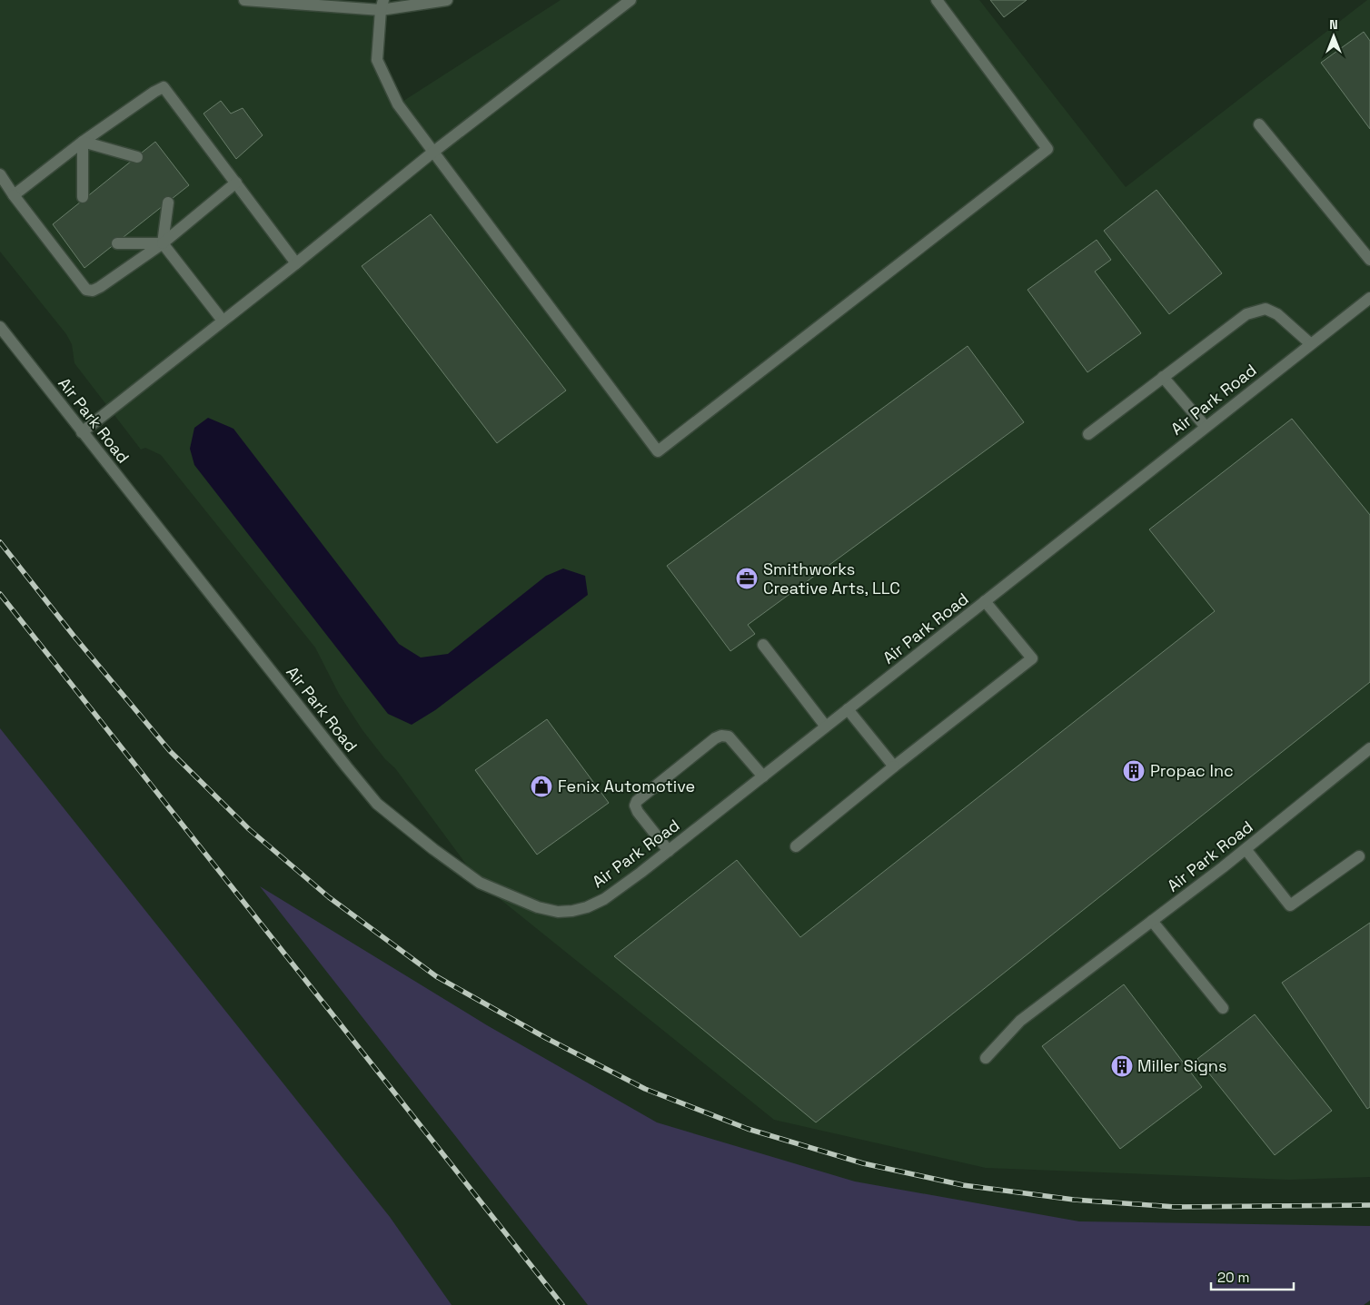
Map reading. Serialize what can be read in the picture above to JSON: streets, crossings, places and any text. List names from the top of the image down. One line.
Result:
{"streets":{"street":["Air Park Road"]},"places":{"office":["Smithworks Creative Arts, LLC"],"building":["Propac Inc","Miller Signs"],"shop":["Fenix Automotive"]},"scale_bar":"20 m","north":"top"}
